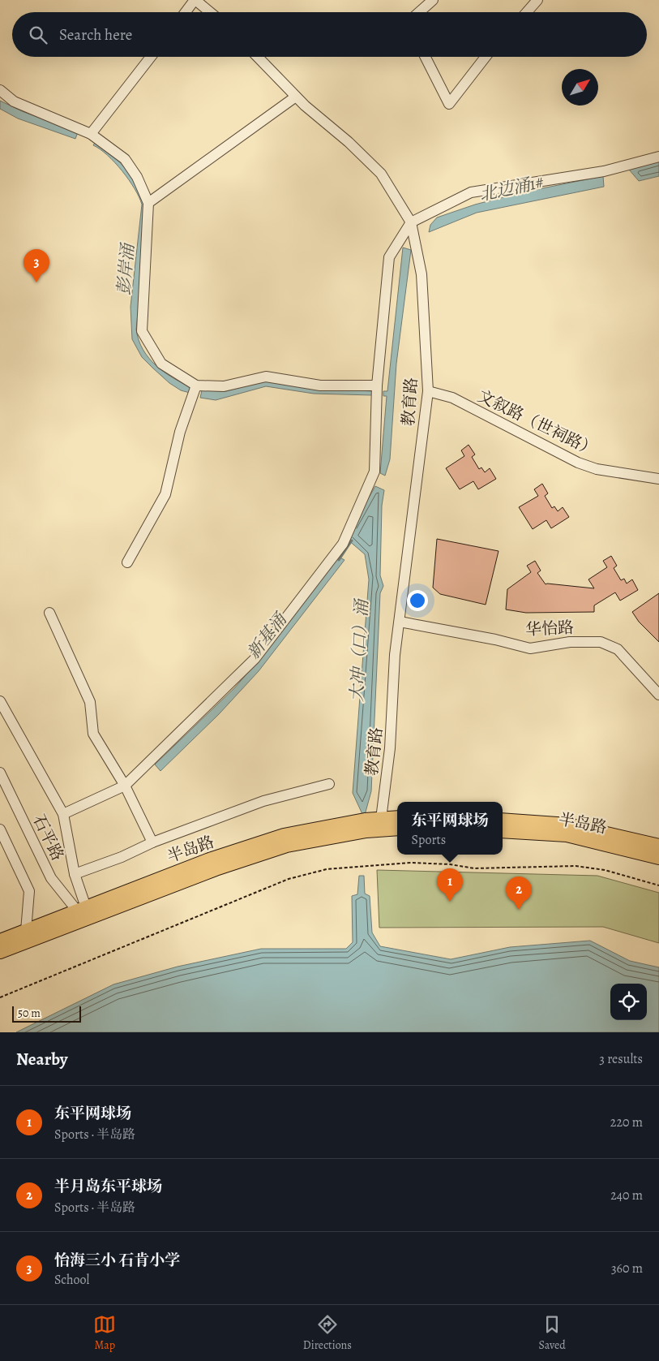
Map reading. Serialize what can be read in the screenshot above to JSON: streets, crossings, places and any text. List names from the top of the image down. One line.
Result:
{"streets":{"main road":["半岛路"],"street":["教育路","文叙路（世祠路）","华怡路","石平路"]},"crossings":[["教育路","文叙路（世祠路）"],["教育路","华怡路"],["教育路","半岛路"],["半岛路","石平路"]],"water":["北边涌1#","彭岸涌","新基涌","大冲（口）涌"],"scale_bar":"50 m","north":"top right","page":{"search":"Search here","pins":["3","1","2"],"popup":["东平网球场","Sports"],"scale":"50 m","heading":["Nearby","3 results"],"list":[{"mark":"1","name":"东平网球场","note":"Sports · 半岛路","value":"220 m"},{"mark":"2","name":"半月岛东平球场","note":"Sports · 半岛路","value":"240 m"},{"mark":"3","name":"怡海三小 石肯小学","note":"School","value":"360 m"}],"nav":["Map","Directions","Saved"]}}
